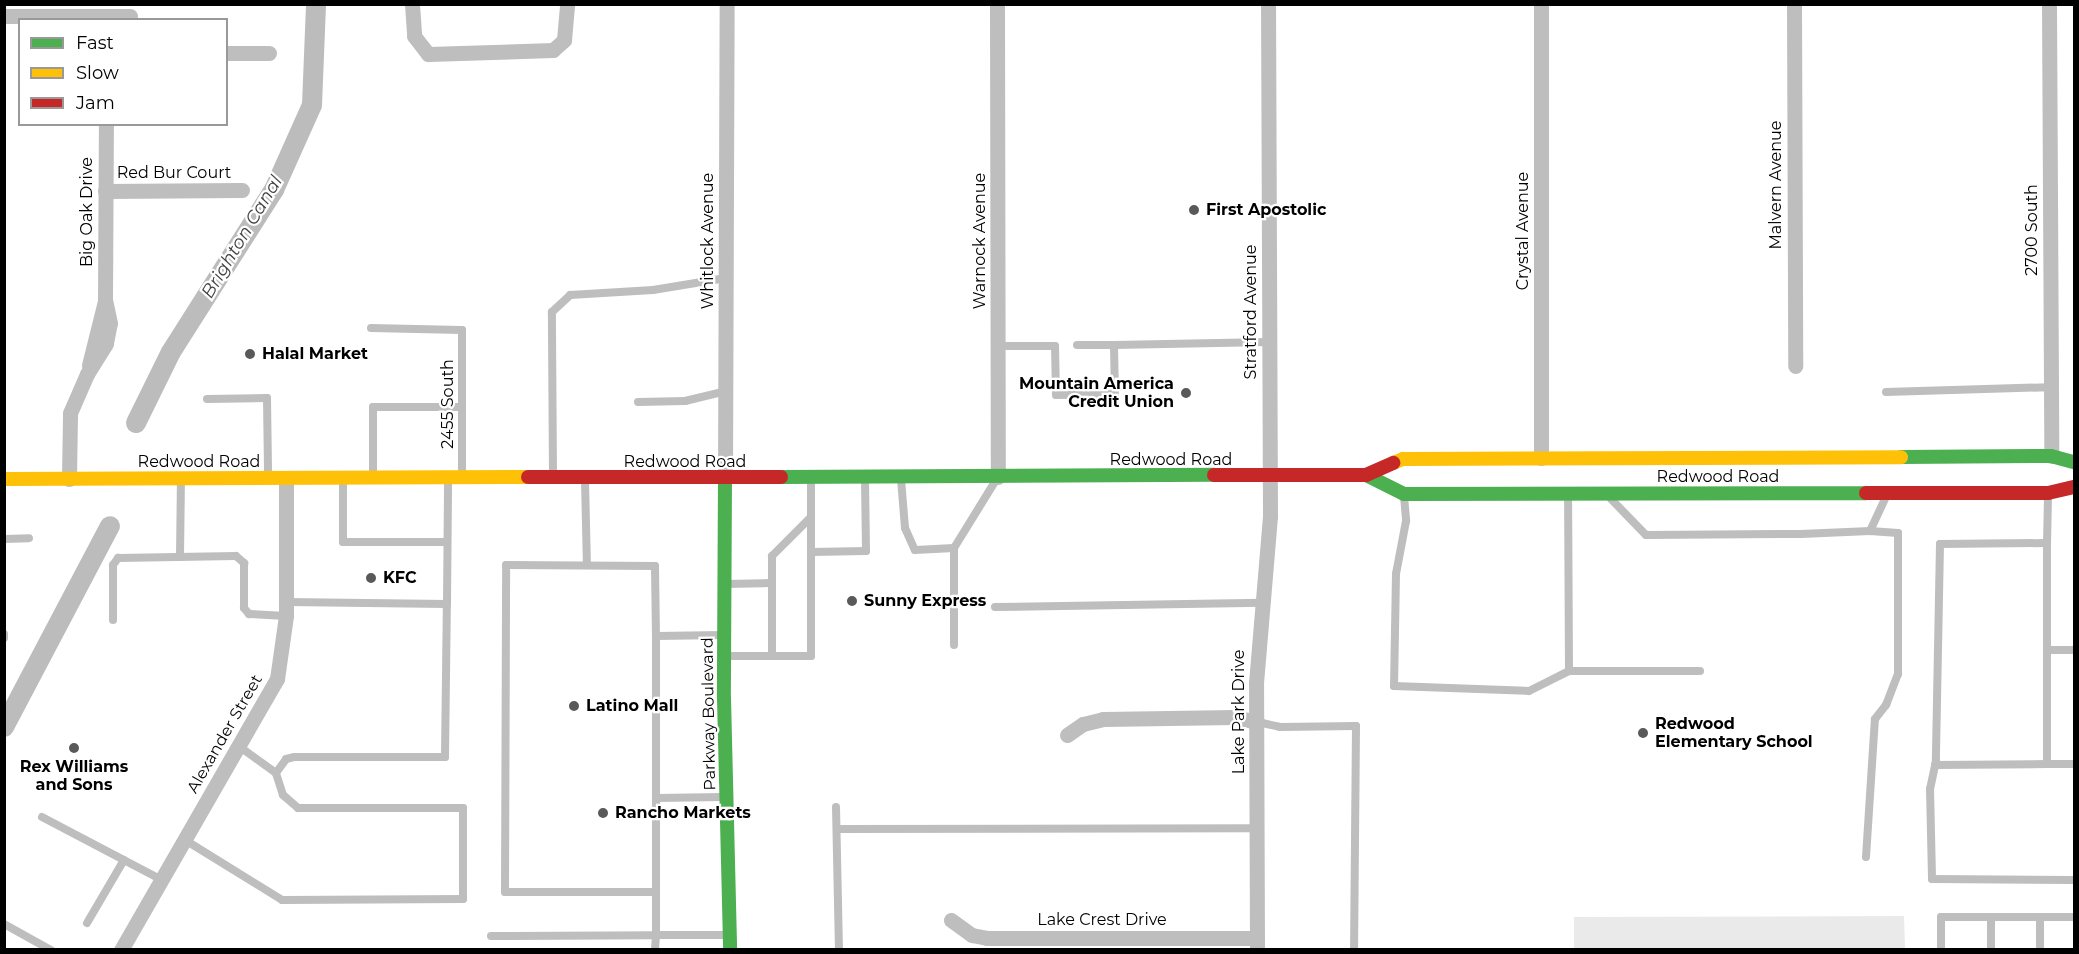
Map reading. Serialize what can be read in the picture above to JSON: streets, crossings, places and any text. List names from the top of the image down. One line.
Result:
{"streets":{"main road":["Redwood Road","Parkway Boulevard"],"street":["Red Bur Court","Malvern Avenue","Big Oak Drive","2700 South","Crystal Avenue","Whitlock Avenue","Warnock Avenue","Stratford Avenue","Lake Park Drive","Alexander Street","Lake Crest Drive"],"lane":["2455 South"]},"crossings":[["Red Bur Court","Big Oak Drive"],["Big Oak Drive","Redwood Road"],["2700 South","Redwood Road"],["Crystal Avenue","Redwood Road"],["Whitlock Avenue","Redwood Road"],["Whitlock Avenue","Parkway Boulevard"],["Warnock Avenue","Redwood Road"],["Stratford Avenue","Redwood Road"],["Stratford Avenue","Lake Park Drive"],["2455 South","Redwood Road"],["Redwood Road","Lake Park Drive"],["Redwood Road","Parkway Boulevard"],["Redwood Road","Alexander Street"],["Lake Park Drive","Lake Crest Drive"]],"water":["Brighton Canal"],"places":["First Apostolic","Halal Market","Mountain America Credit Union","KFC","Sunny Express","Latino Mall","Redwood Elementary School","Rex Williams and Sons","Rancho Markets"],"legend":["Fast","Slow","Jam"]}
